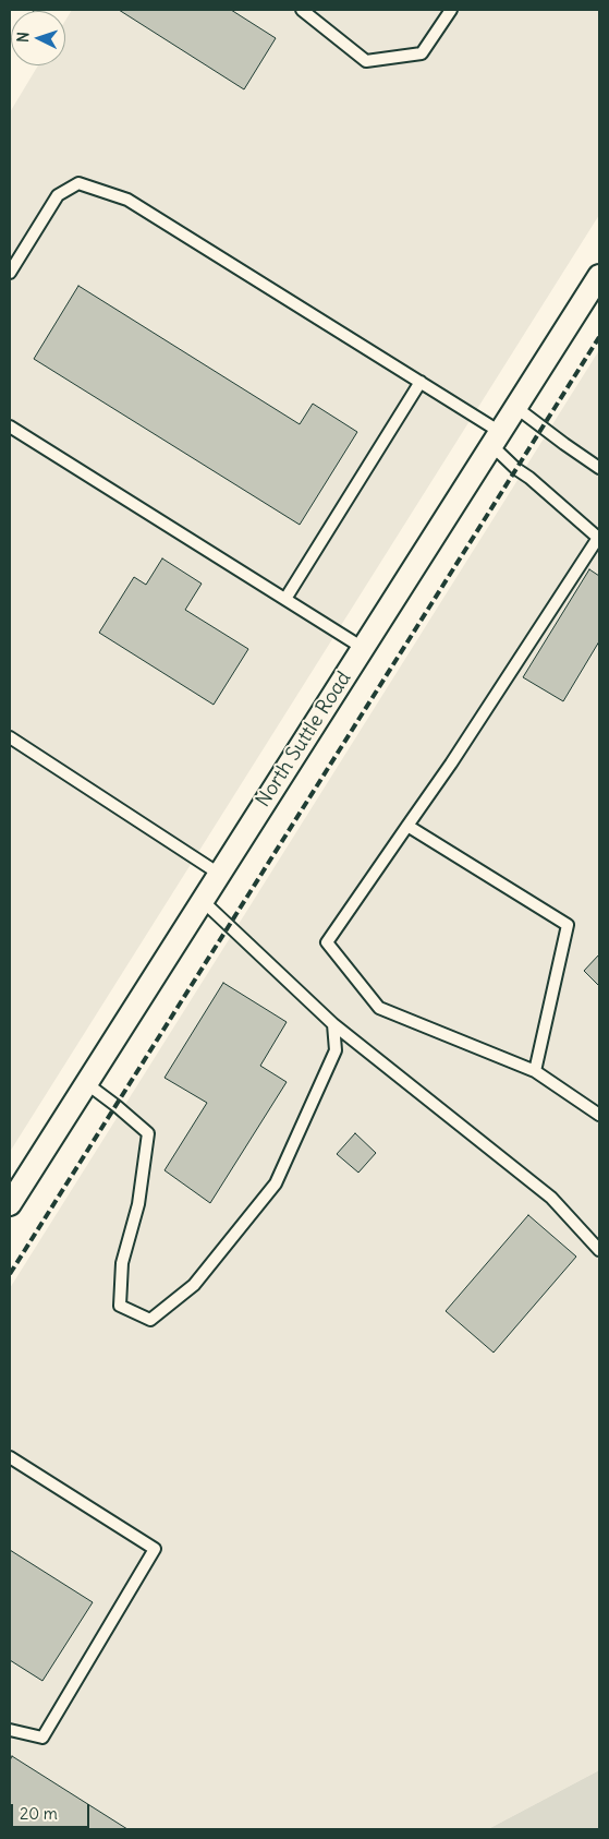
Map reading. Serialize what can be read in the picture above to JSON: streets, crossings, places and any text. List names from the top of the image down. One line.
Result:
{"streets":{"street":["North Suttle Road"]},"scale_bar":"20 m","north":"left"}
